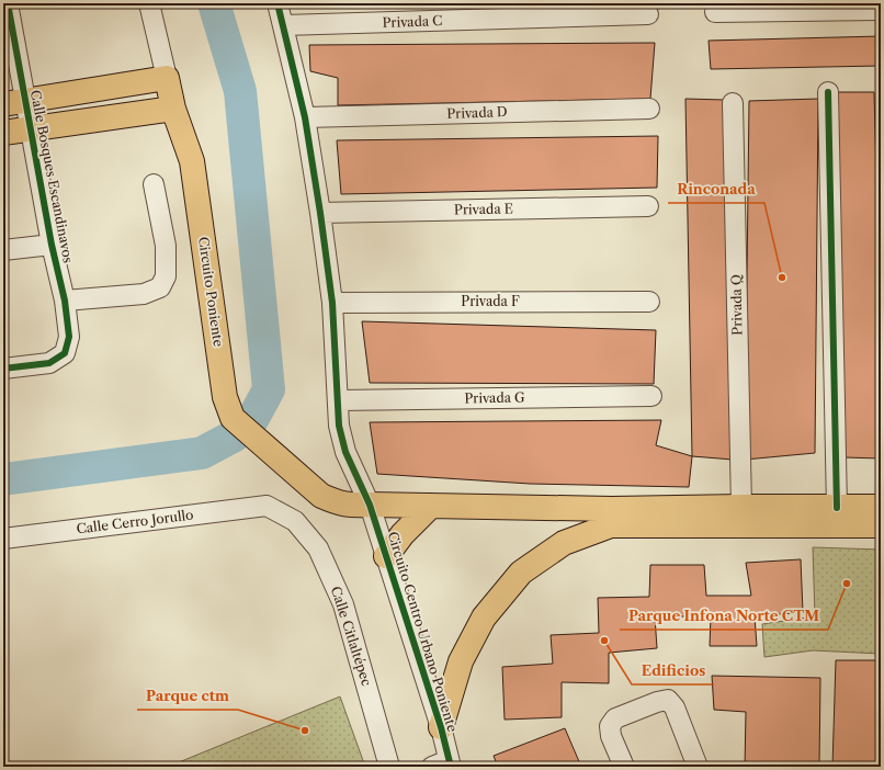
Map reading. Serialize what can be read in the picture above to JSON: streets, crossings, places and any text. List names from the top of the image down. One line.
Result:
{"streets":{"main road":["Circuito Poniente"],"street":["Privada C","Privada D","Calle Bosques Escandinavos","Privada E","Privada F","Privada Q","Privada G","Calle Cerro Jorullo","Circuito Centro Urbano Poniente","Calle Citlaltépec"]},"crossings":[["Privada C","Circuito Centro Urbano Poniente"],["Privada D","Circuito Centro Urbano Poniente"],["Privada E","Circuito Centro Urbano Poniente"],["Circuito Poniente","Privada Q"],["Circuito Poniente","Circuito Centro Urbano Poniente"],["Privada F","Circuito Centro Urbano Poniente"],["Privada G","Circuito Centro Urbano Poniente"],["Calle Cerro Jorullo","Calle Citlaltépec"]],"places":["Rinconada","Parque Infona Norte CTM","Edificios","Parque ctm"]}
